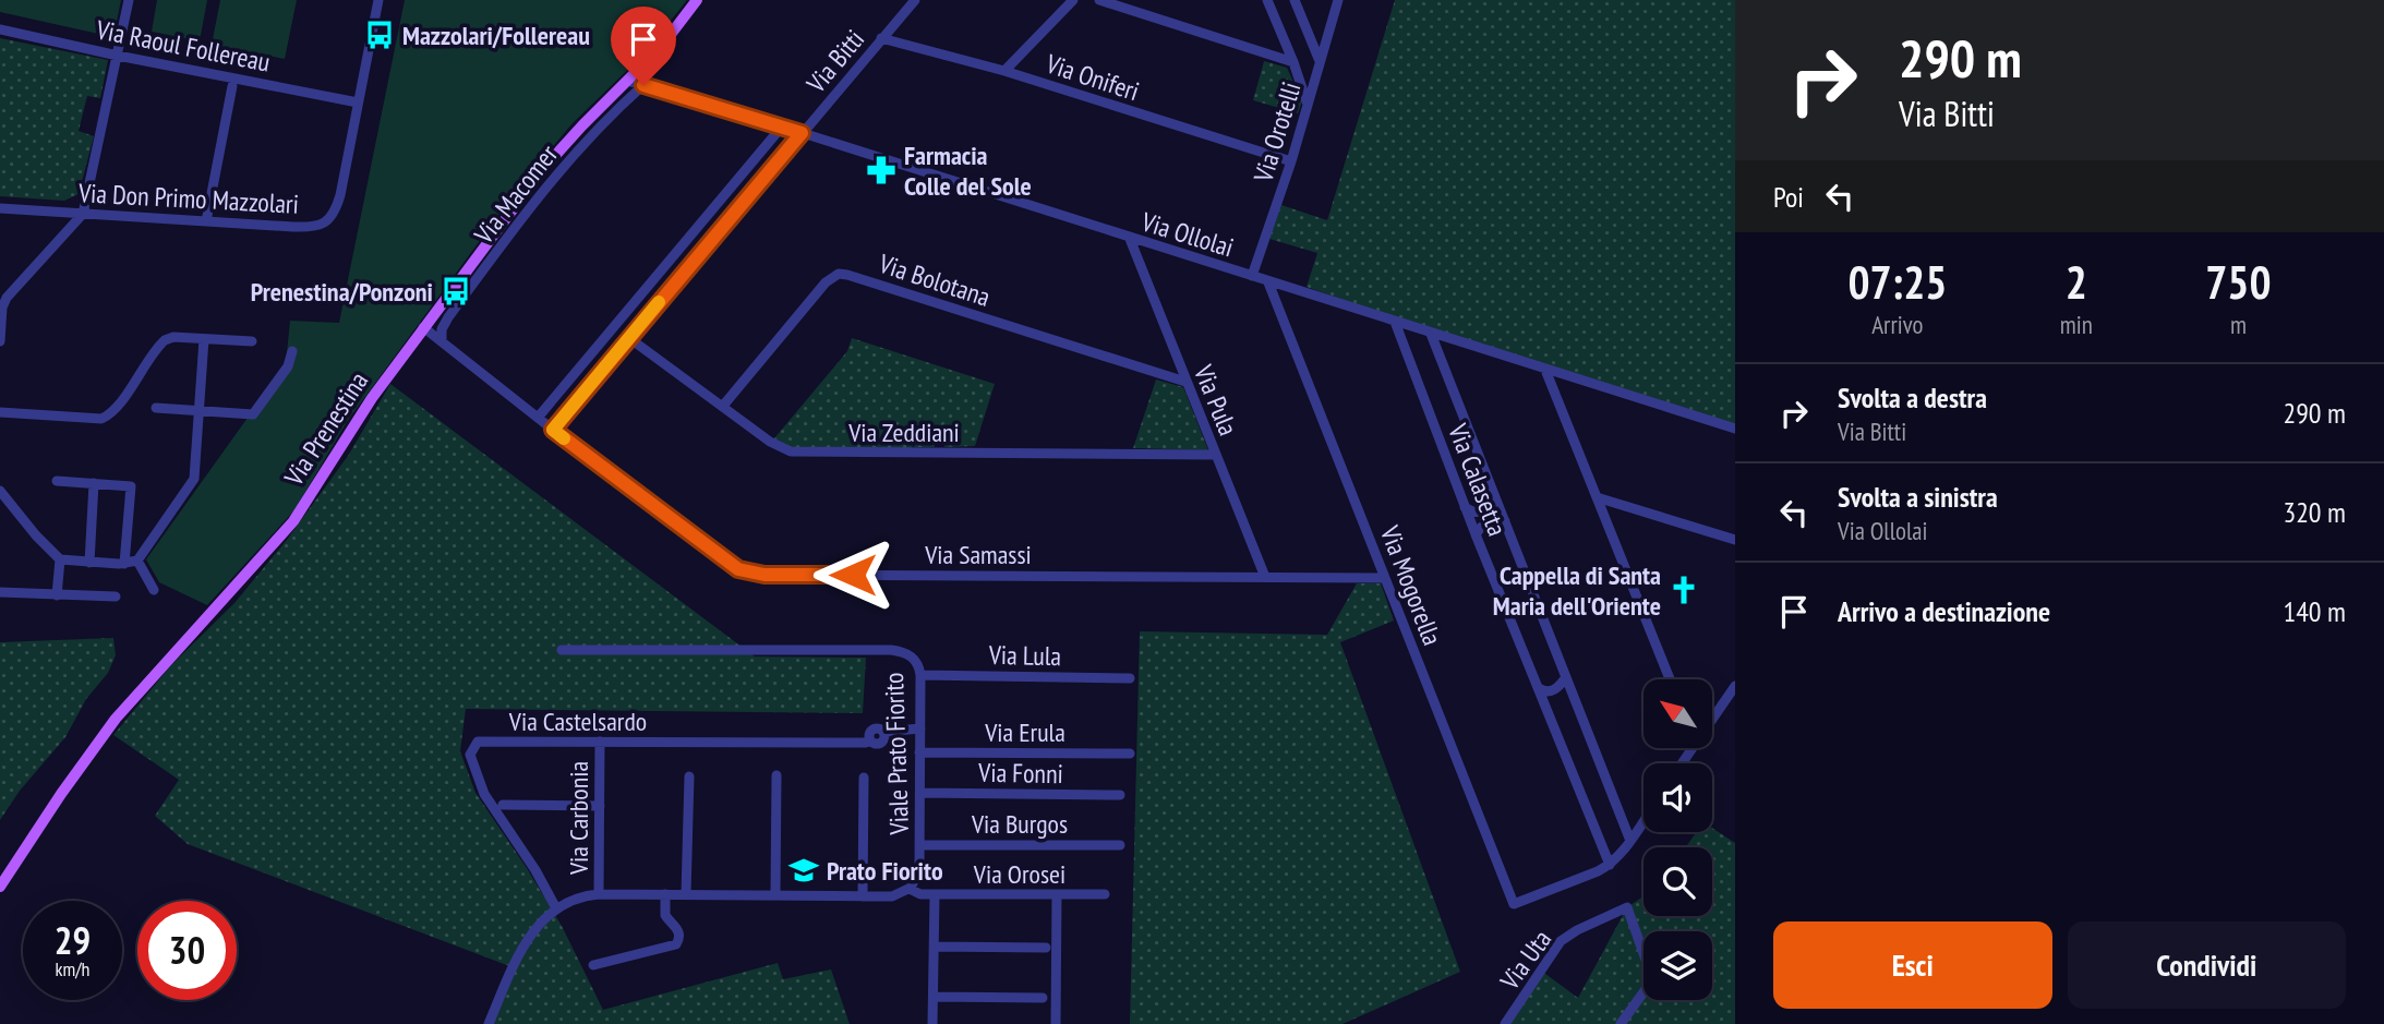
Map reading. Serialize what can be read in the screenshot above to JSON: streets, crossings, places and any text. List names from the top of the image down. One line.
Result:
{"streets":{"main road":["Via Prenestina"],"street":["Via Raoul Follereau","Via Bitti","Via Oniferi","Via Orotelli","Via Macomer","Via Don Primo Mazzolari","Via Ollolai","Via Bolotana","Via Pula","Via Zeddiani","Via Calasetta","Via Samassi","Via Mogorella","Via Lula","Via Castelsardo","Via Erula","Viale Prato Fiorito","Via Fonni","Via Carbonia","Via Burgos","Via Orosei","Via Uta"]},"crossings":[["Via Raoul Follereau","Via Don Primo Mazzolari"],["Via Bitti","Via Oniferi"],["Via Bitti","Via Ollolai"],["Via Bitti","Via Zeddiani"],["Via Bitti","Via Samassi"],["Via Oniferi","Via Orotelli"],["Via Orotelli","Via Ollolai"],["Via Macomer","Via Ollolai"],["Via Macomer","Via Samassi"],["Via Ollolai","Via Pula"],["Via Ollolai","Via Prenestina"],["Via Ollolai","Via Calasetta"],["Via Ollolai","Via Mogorella"],["Via Bolotana","Via Pula"],["Via Bolotana","Via Zeddiani"],["Via Pula","Via Zeddiani"],["Via Pula","Via Samassi"],["Via Prenestina","Via Samassi"],["Via Calasetta","Via Mogorella"],["Via Samassi","Via Mogorella"],["Via Lula","Viale Prato Fiorito"],["Via Castelsardo","Viale Prato Fiorito"],["Via Castelsardo","Via Carbonia"],["Via Erula","Viale Prato Fiorito"],["Viale Prato Fiorito","Via Fonni"],["Viale Prato Fiorito","Via Burgos"],["Viale Prato Fiorito","Via Orosei"]],"places":{"bus stop":["Mazzolari/Follereau","Prenestina/Ponzoni"],"pharmacy":["Farmacia Colle del Sole"],"church":["Cappella di Santa Maria dell'Oriente"],"school or university":["Prato Fiorito"]},"north":"top left","page":{"turn":["290 m","Via Bitti"],"then":"Poi","eta":["07:25","Arrivo","2","min","750","m"],"list":[{"name":"Svolta a destra","note":"Via Bitti","value":"290 m"},{"name":"Svolta a sinistra","note":"Via Ollolai","value":"320 m"},{"name":"Arrivo a destinazione","value":"140 m"}],"speed":"29 km/h","limit":"30","buttons":["Esci","Condividi"]}}
